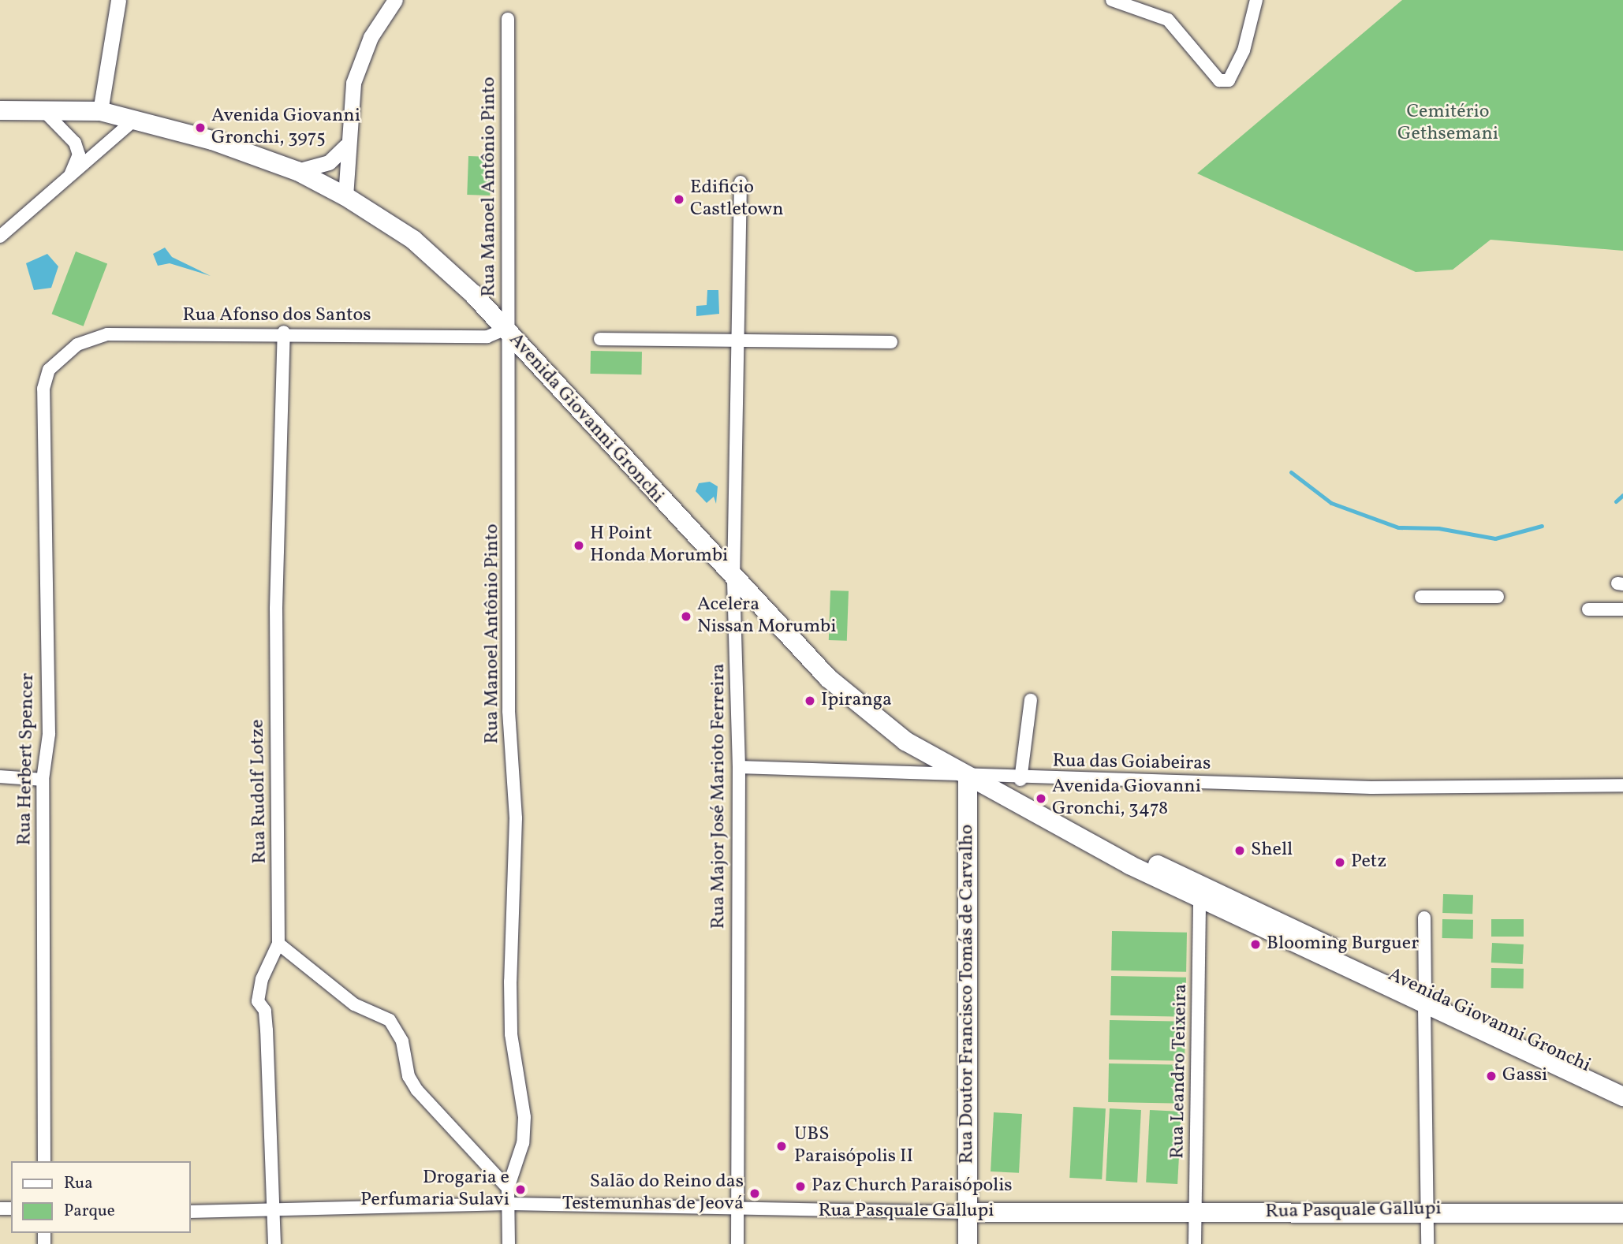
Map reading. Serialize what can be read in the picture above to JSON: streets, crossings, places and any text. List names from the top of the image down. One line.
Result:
{"streets":{"main road":["Avenida Giovanni Gronchi","Rua Doutor Francisco Tomás de Carvalho","Rua Pasquale Gallupi"],"street":["Rua Manoel Antônio Pinto","Rua Afonso dos Santos","Rua Herbert Spencer","Rua das Goiabeiras","Rua Rudolf Lotze","Rua Major José Marioto Ferreira","Rua Leandro Teixeira"]},"crossings":[["Rua Manoel Antônio Pinto","Rua Afonso dos Santos"],["Rua Manoel Antônio Pinto","Avenida Giovanni Gronchi"],["Rua Manoel Antônio Pinto","Rua Pasquale Gallupi"],["Rua Afonso dos Santos","Avenida Giovanni Gronchi"],["Rua Afonso dos Santos","Rua Herbert Spencer"],["Rua Afonso dos Santos","Rua Rudolf Lotze"],["Avenida Giovanni Gronchi","Rua das Goiabeiras"],["Avenida Giovanni Gronchi","Rua Major José Marioto Ferreira"],["Avenida Giovanni Gronchi","Rua Doutor Francisco Tomás de Carvalho"],["Avenida Giovanni Gronchi","Rua Leandro Teixeira"],["Rua das Goiabeiras","Rua Major José Marioto Ferreira"],["Rua das Goiabeiras","Rua Doutor Francisco Tomás de Carvalho"],["Rua Rudolf Lotze","Rua Pasquale Gallupi"],["Rua Major José Marioto Ferreira","Rua Pasquale Gallupi"],["Rua Doutor Francisco Tomás de Carvalho","Rua Pasquale Gallupi"],["Rua Leandro Teixeira","Rua Pasquale Gallupi"]],"parks":["Cemitério Gethsemani"],"places":["Avenida Giovanni Gronchi, 3975","Edificio Castletown","H Point Honda Morumbi","Acelera Nissan Morumbi","Ipiranga","Avenida Giovanni Gronchi, 3478","Shell","Petz","Blooming Burguer","Gassi","UBS Paraisópolis II","Paz Church Paraisópolis","Drogaria e Perfumaria Sulavi","Salão do Reino das Testemunhas de Jeová"],"legend":["Rua","Parque"]}
